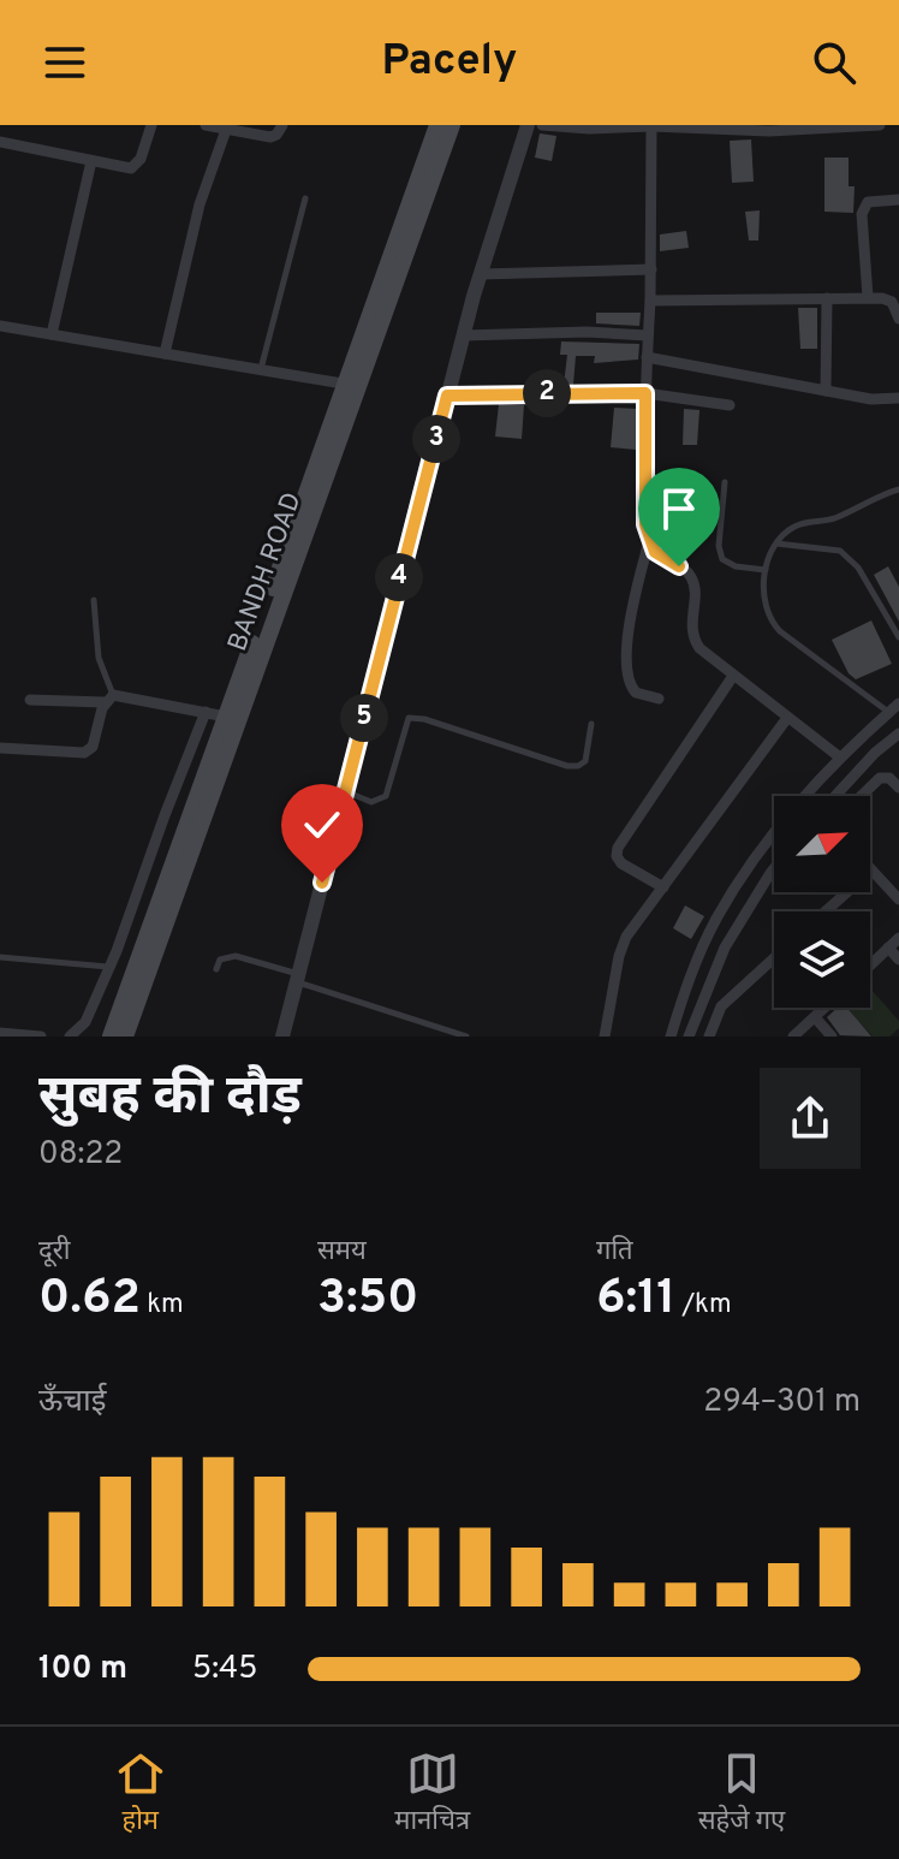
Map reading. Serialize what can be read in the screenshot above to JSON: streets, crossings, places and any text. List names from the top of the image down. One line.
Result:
{"streets":{"main road":["BANDH ROAD"]},"north":"top right","page":{"header":"Pacely","pins":["2","3","4","5"],"heading":["सुबह की दौड़","08:22"],"stats":[["दूरी","0.62 km"],["समय","3:50"],["गति","6:11 /km"]],"chart":["ऊँचाई","294–301 m"],"list":[{"name":"100 m","note":"5:45"}],"tabs":["होम","मानचित्र","सहेजे गए"]}}
